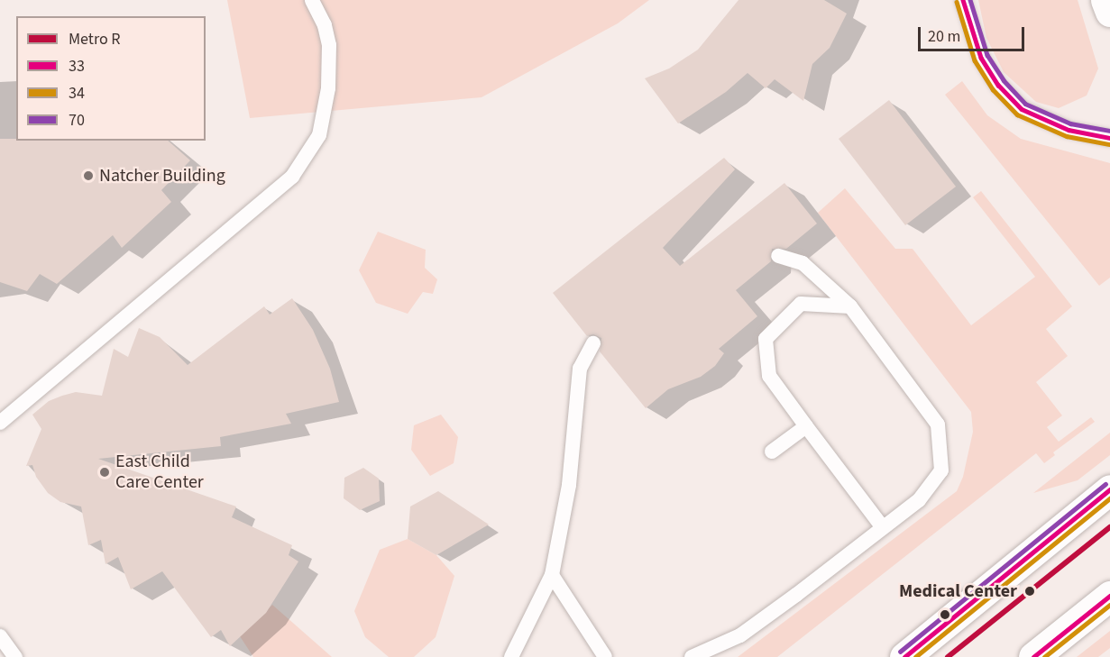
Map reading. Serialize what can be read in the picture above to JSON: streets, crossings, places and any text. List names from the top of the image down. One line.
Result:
{"places":["Natcher Building","East Child Care Center","Medical Center"],"lines":["transit line 33","transit line 70","transit line 34","metro line R"],"legend":["Metro R","33","34","70"],"scale_bar":"20 m"}
